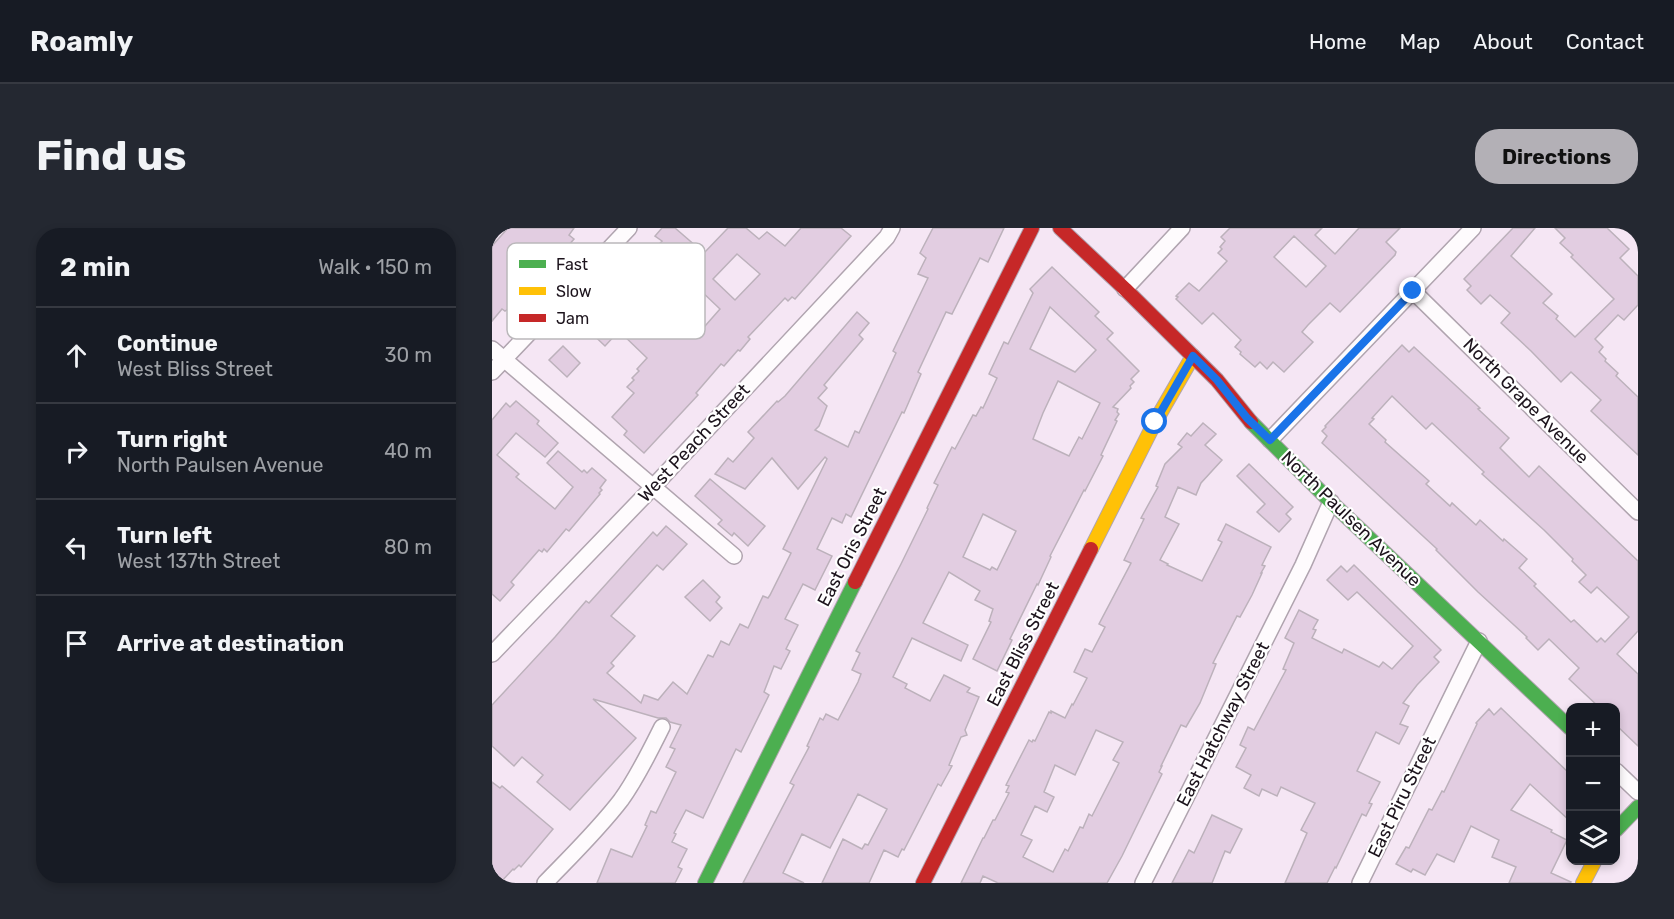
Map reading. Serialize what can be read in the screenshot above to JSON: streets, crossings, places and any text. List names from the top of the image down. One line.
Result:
{"streets":{"street":["North Grape Avenue","West Peach Street","North Paulsen Avenue","East Oris Street","East Bliss Street","East Hatchway Street","East Piru Street"]},"crossings":[["North Paulsen Avenue","East Bliss Street"],["North Paulsen Avenue","East Hatchway Street"],["North Paulsen Avenue","East Piru Street"]],"legend":["Fast","Slow","Jam"],"page":{"header":"Roamly","nav":["Home","Map","About","Contact"],"buttons":"Directions","title":"Find us","heading":["2 min","Walk · 150 m"],"list":[["Continue","West Bliss Street","30 m"],["Turn right","North Paulsen Avenue","40 m"],["Turn left","West 137th Street","80 m"],"Arrive at destination"],"map_buttons":["+","−"]}}
